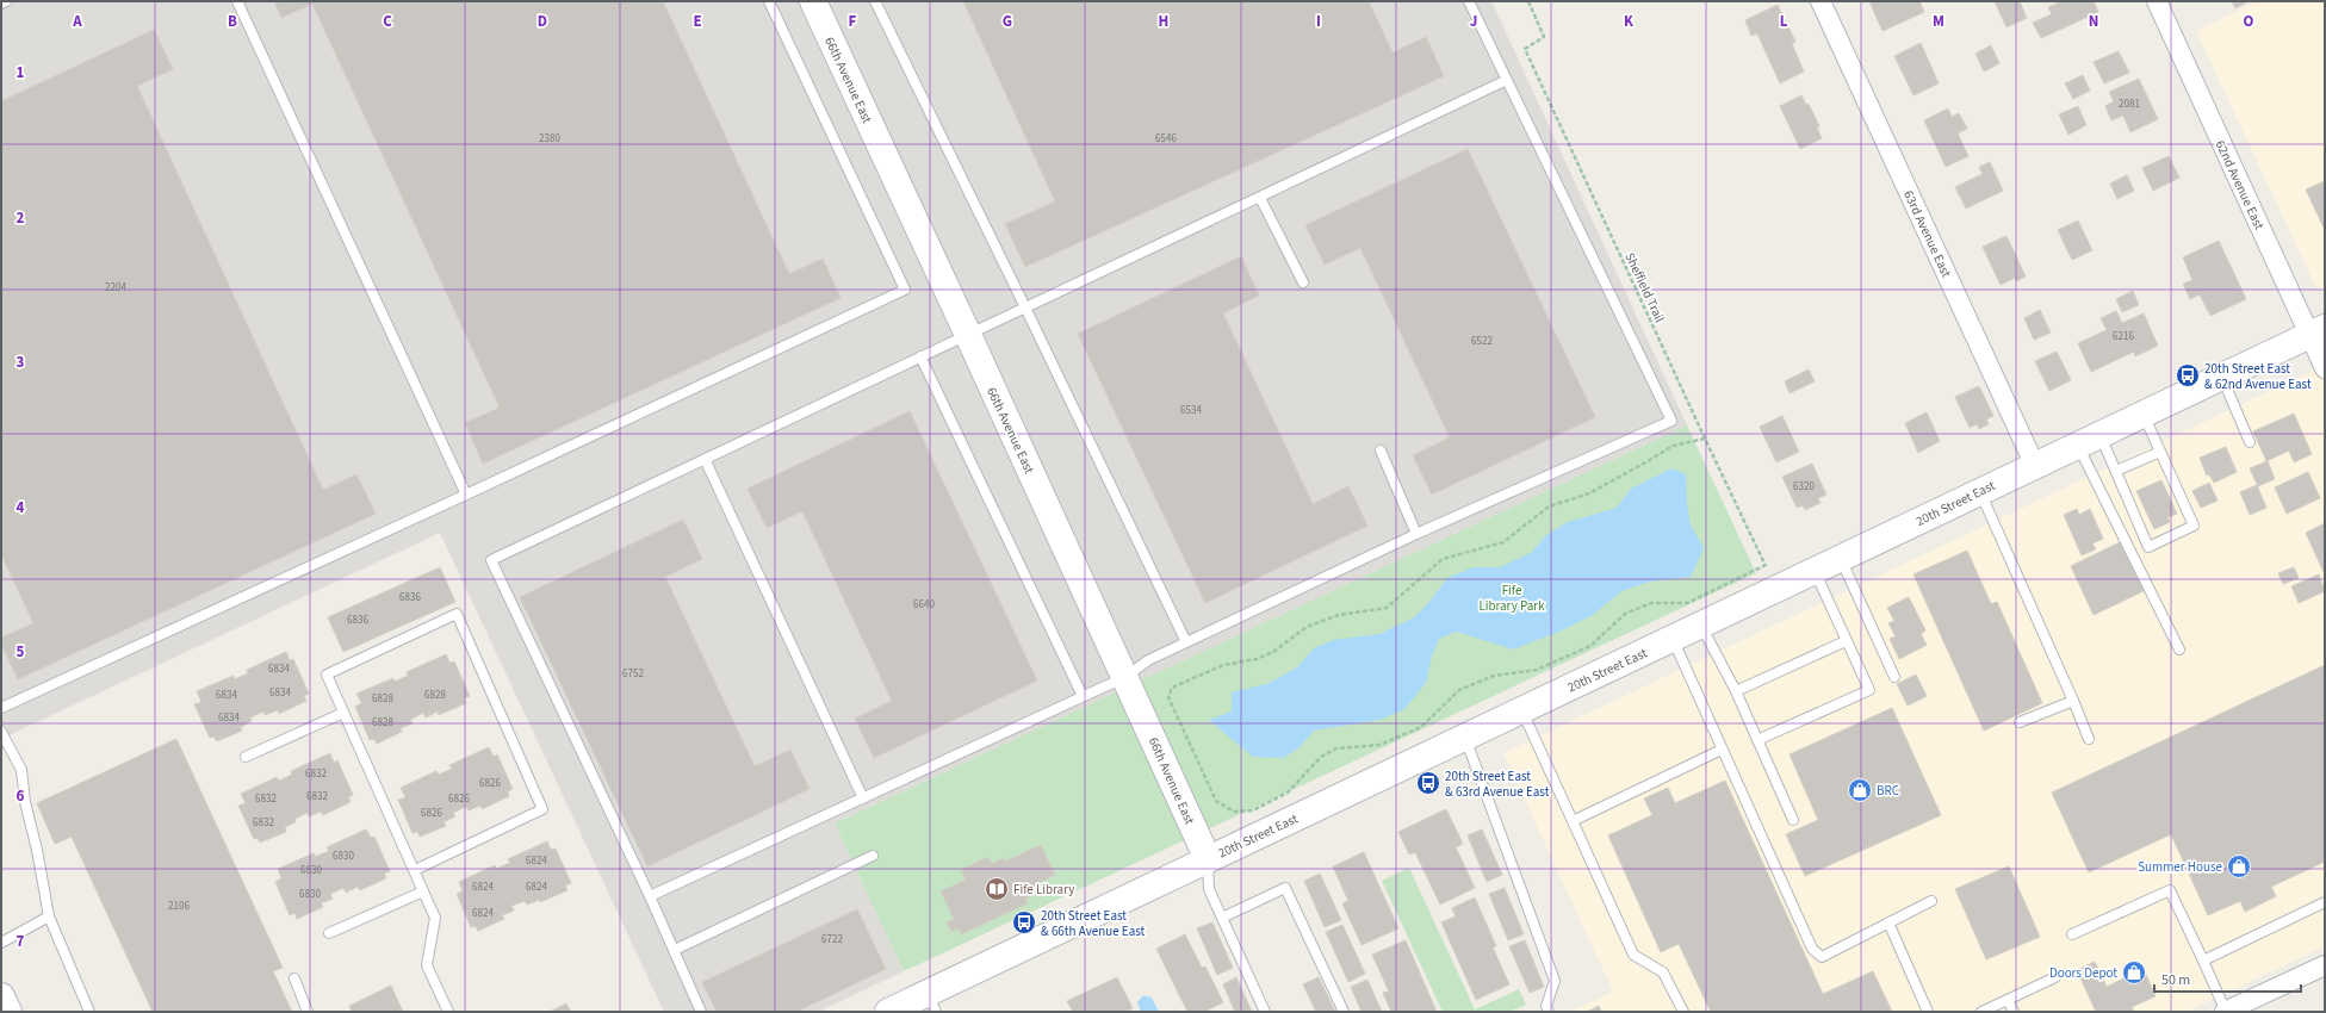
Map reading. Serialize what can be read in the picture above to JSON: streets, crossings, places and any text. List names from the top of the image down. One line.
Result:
{"streets":{"main road":["66th Avenue East","20th Street East"],"street":["62nd Avenue East","63rd Avenue East"],"path":["Sheffield Trail"]},"crossings":[["66th Avenue East","20th Street East"],["62nd Avenue East","20th Street East"],["63rd Avenue East","20th Street East"],["Sheffield Trail","20th Street East"]],"parks":["Fife Library Park"],"places":{"bus stop":["20th Street East & 62nd Avenue East","20th Street East & 63rd Avenue East","20th Street East & 66th Avenue East"],"shop":["BRC","Summer House","Doors Depot"],"library":["Fife Library"]},"house_numbers":["2081","2380","6546","2204","6216","6522","6534","6320","6836","6640","6836","6834","6752","6834","6834","6828","6828","6834","6828","6832","6826","6832","6832","6826","6826","6832","6830","6824","6830","6824","6824","6830","2106","6824","6722"],"scale_bar":"50 m","grid":{"columns":["A","B","C","D","E","F","G","H","I","J","K","L","M","N","O"],"rows":["1","2","3","4","5","6","7"]}}
